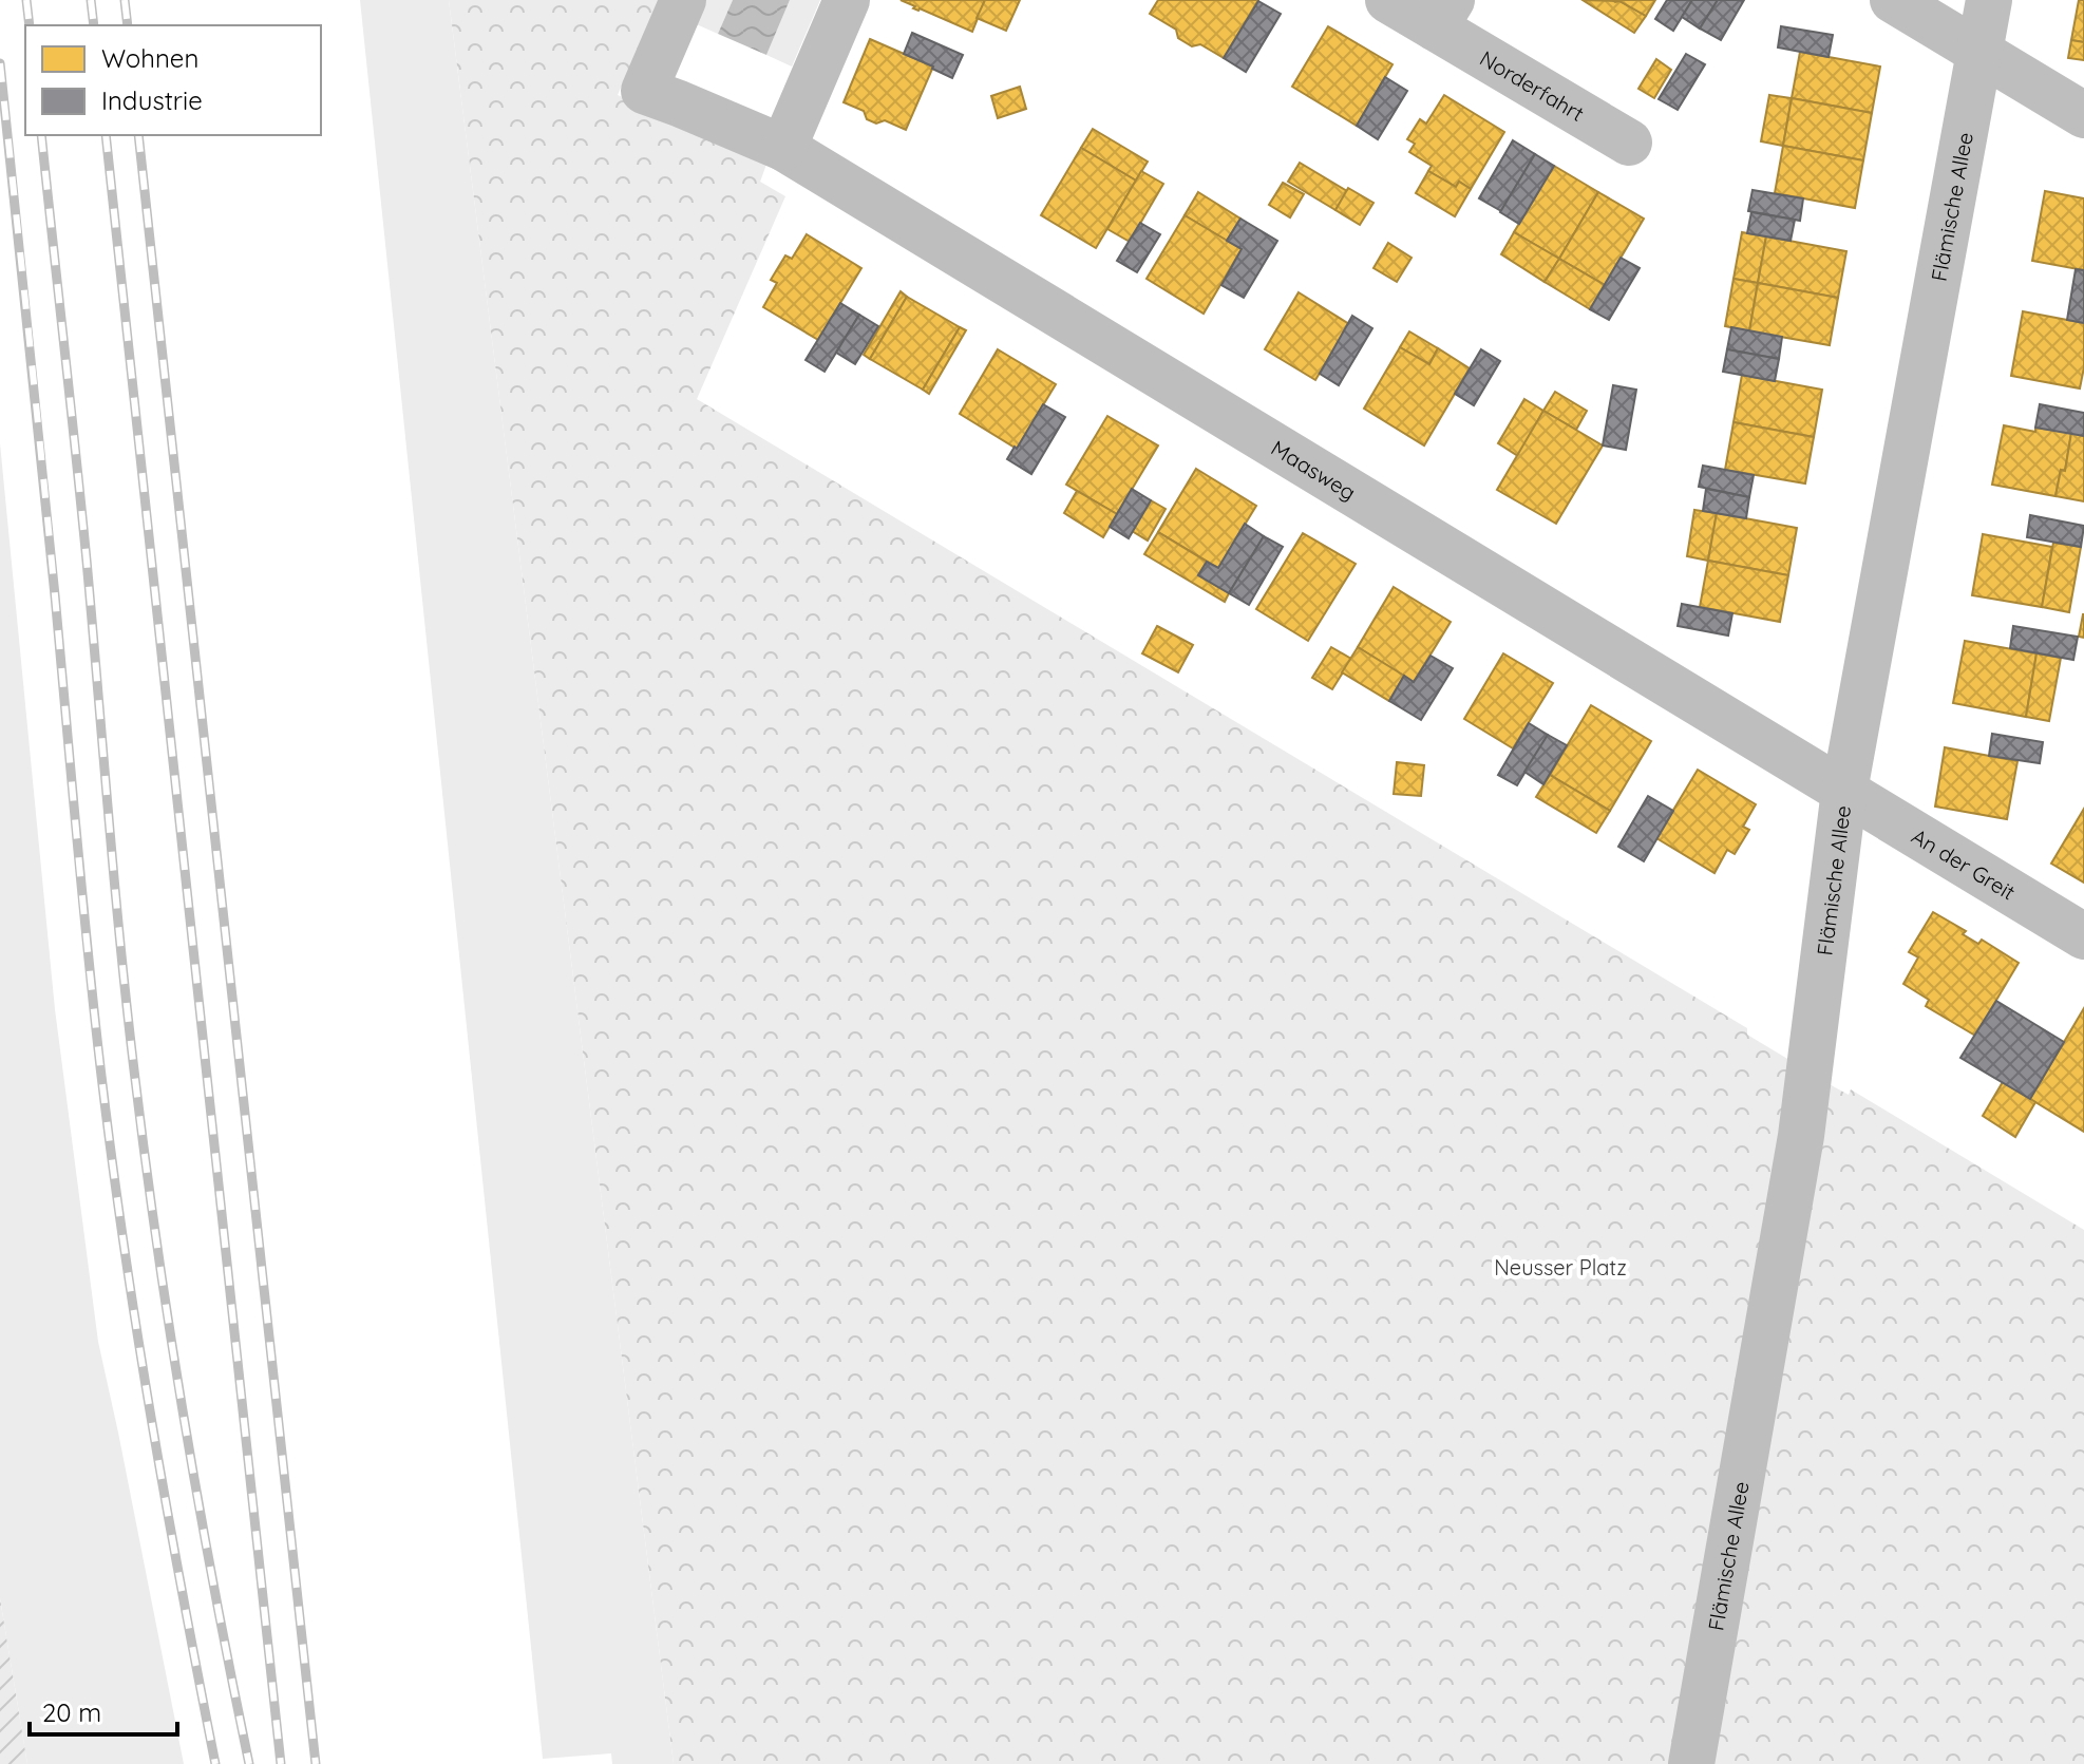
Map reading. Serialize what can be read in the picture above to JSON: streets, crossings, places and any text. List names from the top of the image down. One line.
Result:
{"streets":{"street":["Norderfahrt","Flämische Allee","Maasweg","An der Greit"]},"crossings":[["Flämische Allee","Maasweg"],["Flämische Allee","An der Greit"],["Maasweg","An der Greit"]],"parks":["Neusser Platz"],"legend":["Wohnen","Industrie"],"scale_bar":"20 m"}
